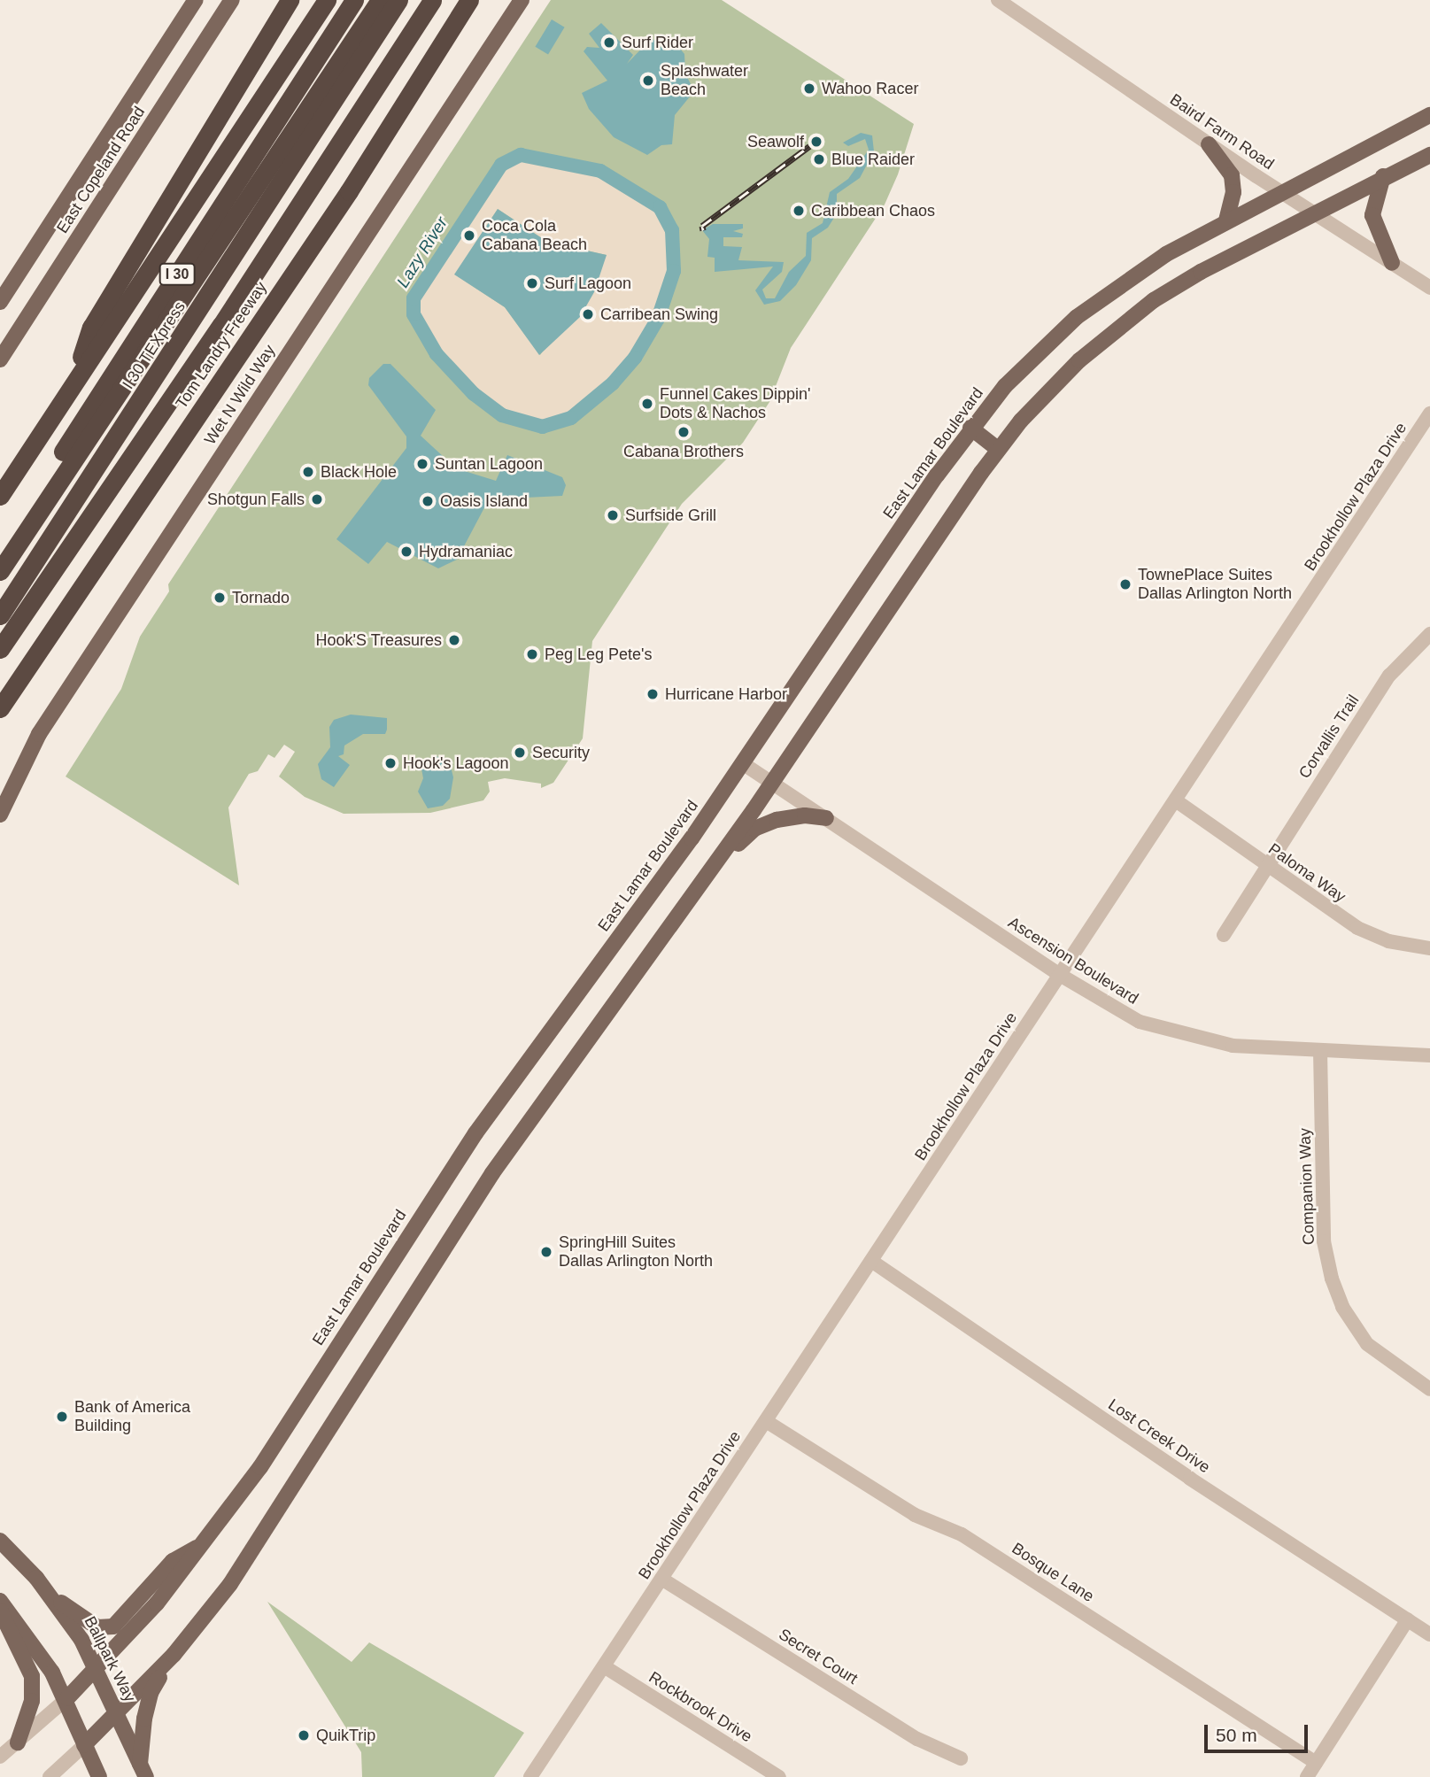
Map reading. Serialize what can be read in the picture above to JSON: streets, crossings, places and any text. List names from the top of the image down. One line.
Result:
{"streets":{"highway":["I 30","I 30 TEXpress","Tom Landry Freeway"],"main road":["East Copeland Road","Wet N Wild Way","East Lamar Boulevard","Ballpark Way"],"street":["Baird Farm Road","Brookhollow Plaza Drive","Corvallis Trail","Paloma Way","Ascension Boulevard","Companion Way","Lost Creek Drive","Bosque Lane","Secret Court","Rockbrook Drive"]},"crossings":[["Baird Farm Road","East Lamar Boulevard"],["East Lamar Boulevard","Ascension Boulevard"],["East Lamar Boulevard","Ballpark Way"],["Brookhollow Plaza Drive","Paloma Way"],["Brookhollow Plaza Drive","Ascension Boulevard"],["Brookhollow Plaza Drive","Lost Creek Drive"],["Brookhollow Plaza Drive","Bosque Lane"],["Brookhollow Plaza Drive","Secret Court"],["Brookhollow Plaza Drive","Rockbrook Drive"],["Corvallis Trail","Paloma Way"],["Ascension Boulevard","Companion Way"]],"water":["Lazy River"],"places":["Surf Rider","Splashwater Beach","Wahoo Racer","Seawolf","Blue Raider","Caribbean Chaos","Coca Cola Cabana Beach","Surf Lagoon","Carribean Swing","Funnel Cakes Dippin' Dots & Nachos","Cabana Brothers","Suntan Lagoon","Black Hole","Shotgun Falls","Oasis Island","Surfside Grill","Hydramaniac","TownePlace Suites Dallas Arlington North","Tornado","Hook'S Treasures","Peg Leg Pete's","Hurricane Harbor","Security","Hook's Lagoon","SpringHill Suites Dallas Arlington North","Bank of America Building","QuikTrip"],"scale_bar":"50 m"}
